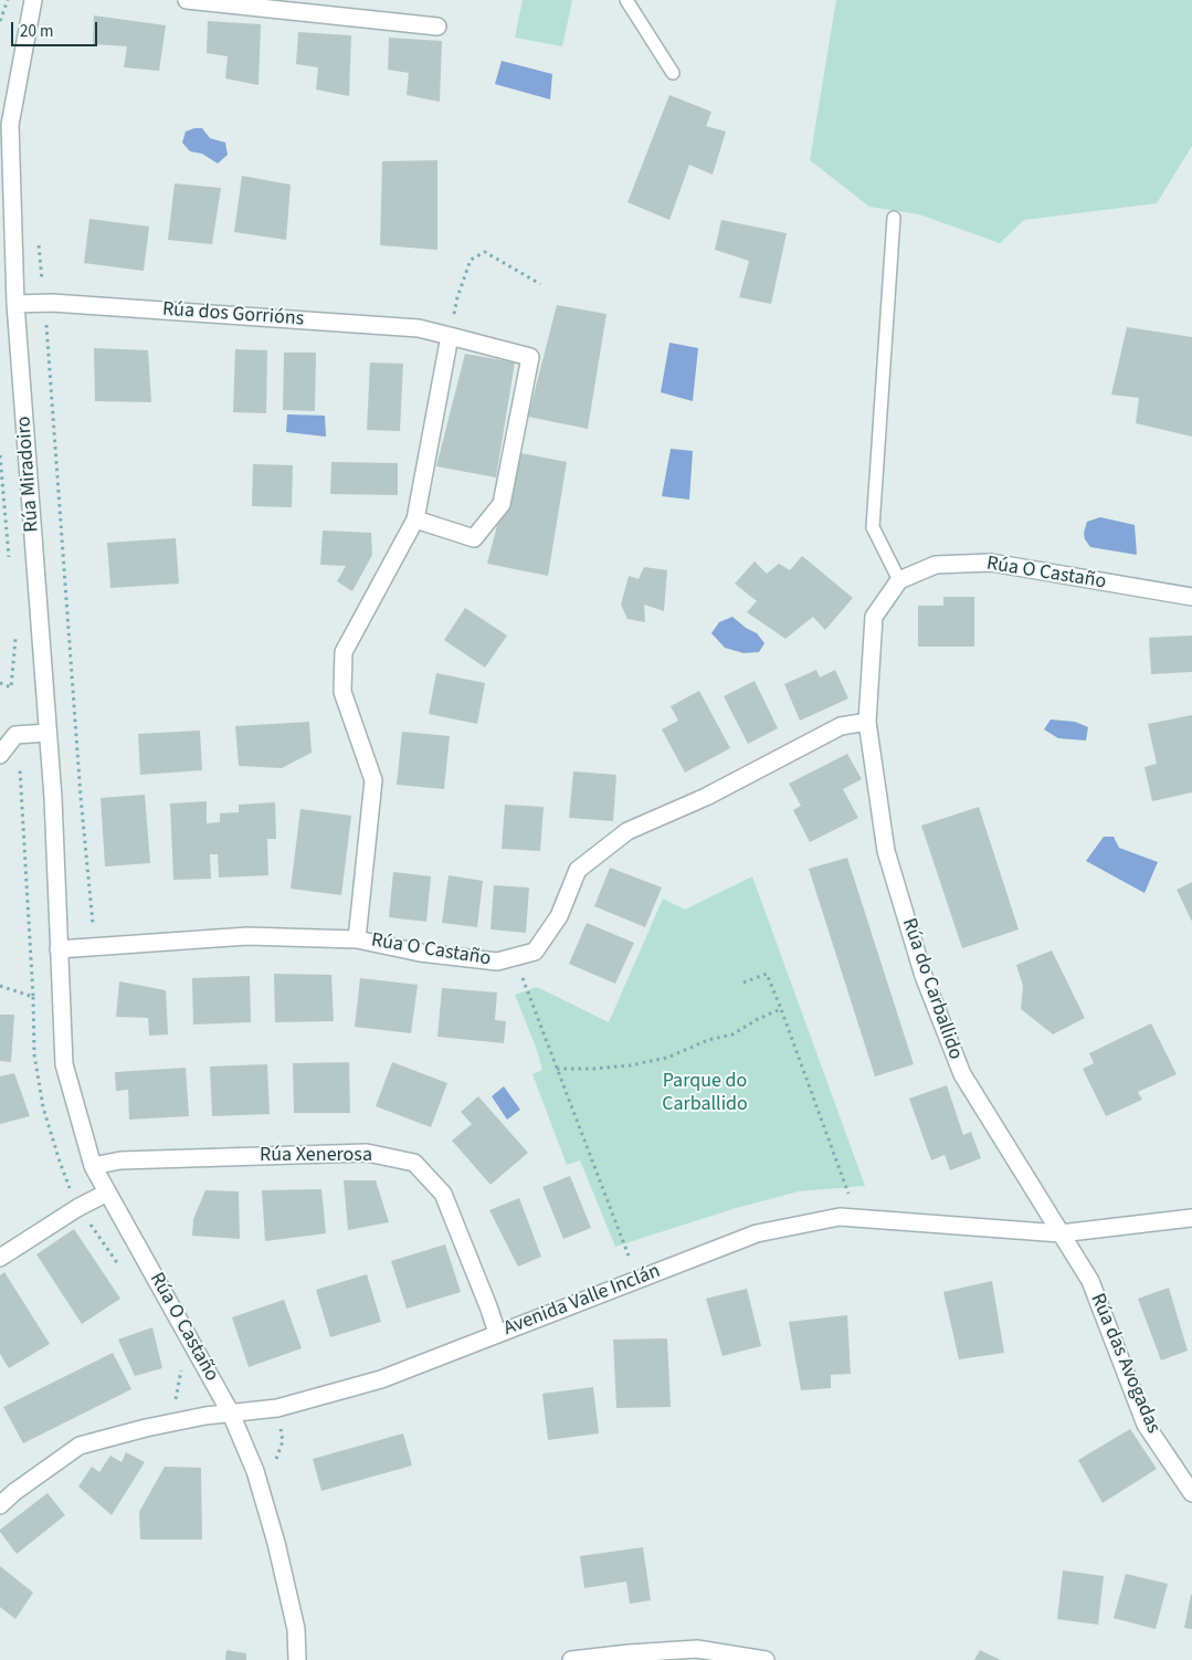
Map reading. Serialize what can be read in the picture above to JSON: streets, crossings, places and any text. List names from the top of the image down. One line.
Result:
{"streets":{"street":["Rúa dos Gorrións","Rúa Miradoiro","Rúa O Castaño","Rúa do Carballido","Rúa Xenerosa","Avenida Valle Inclán","Rúa das Avogadas"]},"crossings":[["Rúa dos Gorrións","Rúa Miradoiro"],["Rúa Miradoiro","Rúa O Castaño"],["Rúa O Castaño","Rúa do Carballido"],["Rúa O Castaño","Rúa Xenerosa"],["Rúa O Castaño","Avenida Valle Inclán"],["Rúa do Carballido","Avenida Valle Inclán"],["Rúa do Carballido","Rúa das Avogadas"],["Rúa Xenerosa","Avenida Valle Inclán"],["Avenida Valle Inclán","Rúa das Avogadas"]],"parks":["Parque do Carballido"],"scale_bar":"20 m"}
